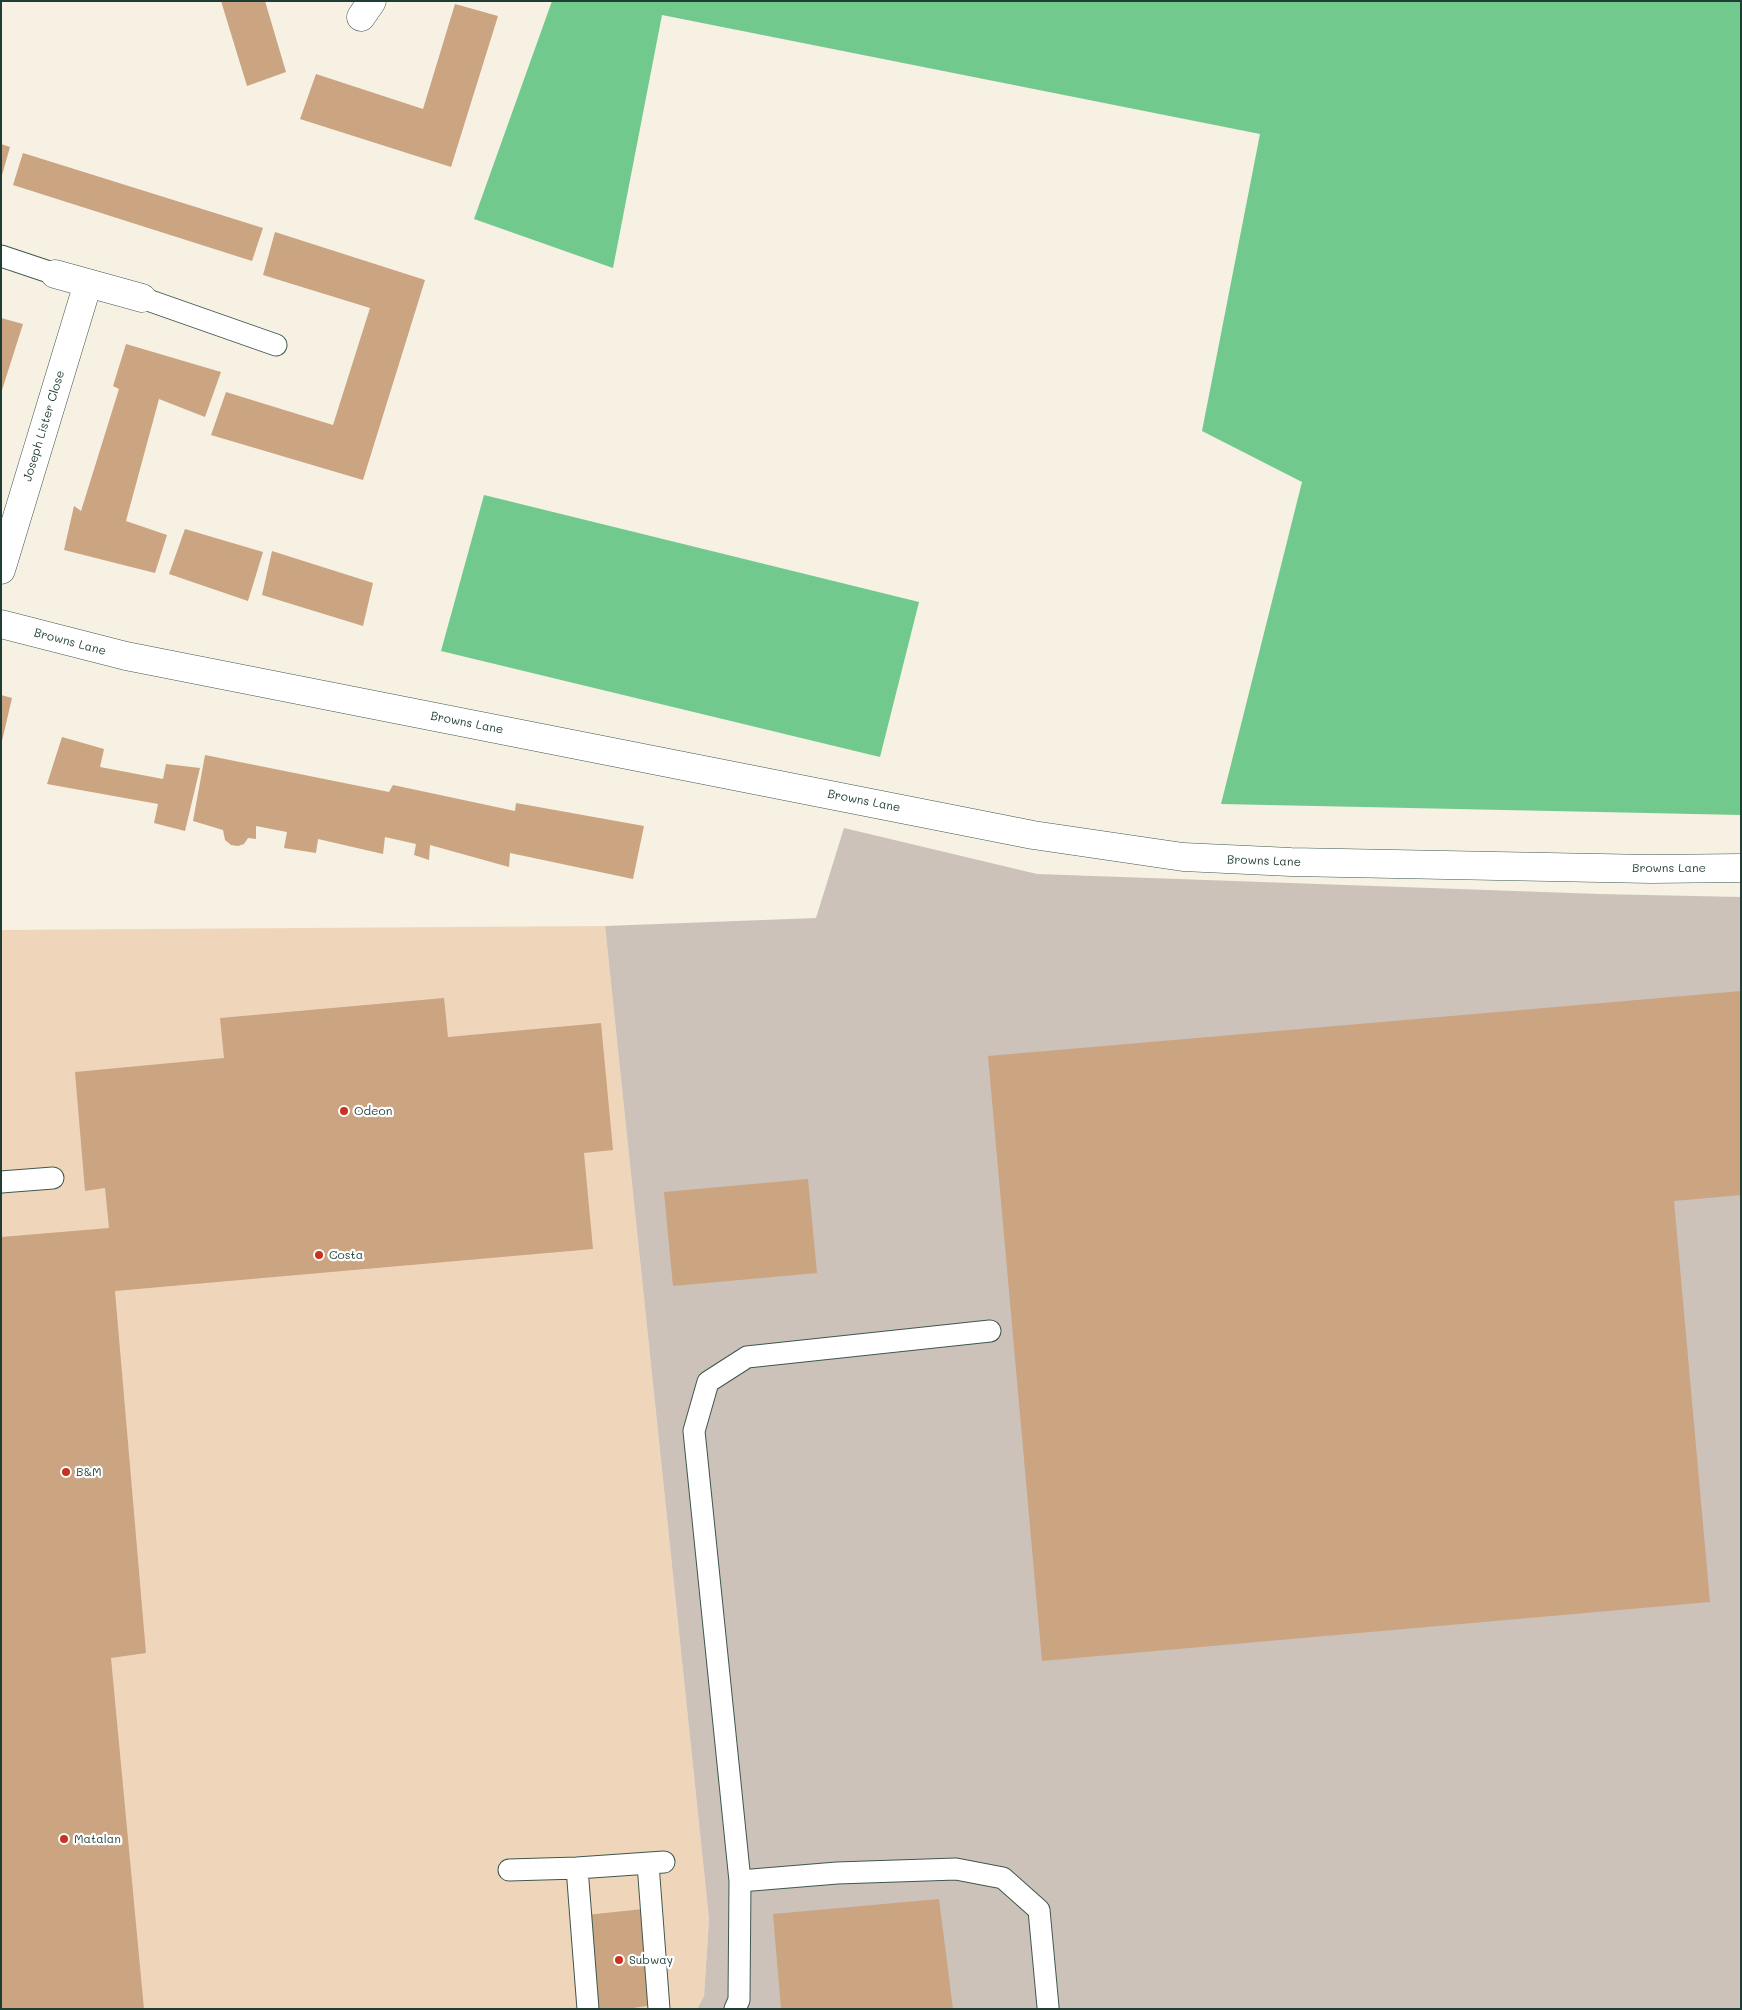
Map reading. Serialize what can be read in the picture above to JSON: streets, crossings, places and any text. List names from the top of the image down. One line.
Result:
{"streets":{"street":["Joseph Lister Close","Browns Lane"]},"places":["Odeon","Costa","B&M","Matalan","Subway"]}
